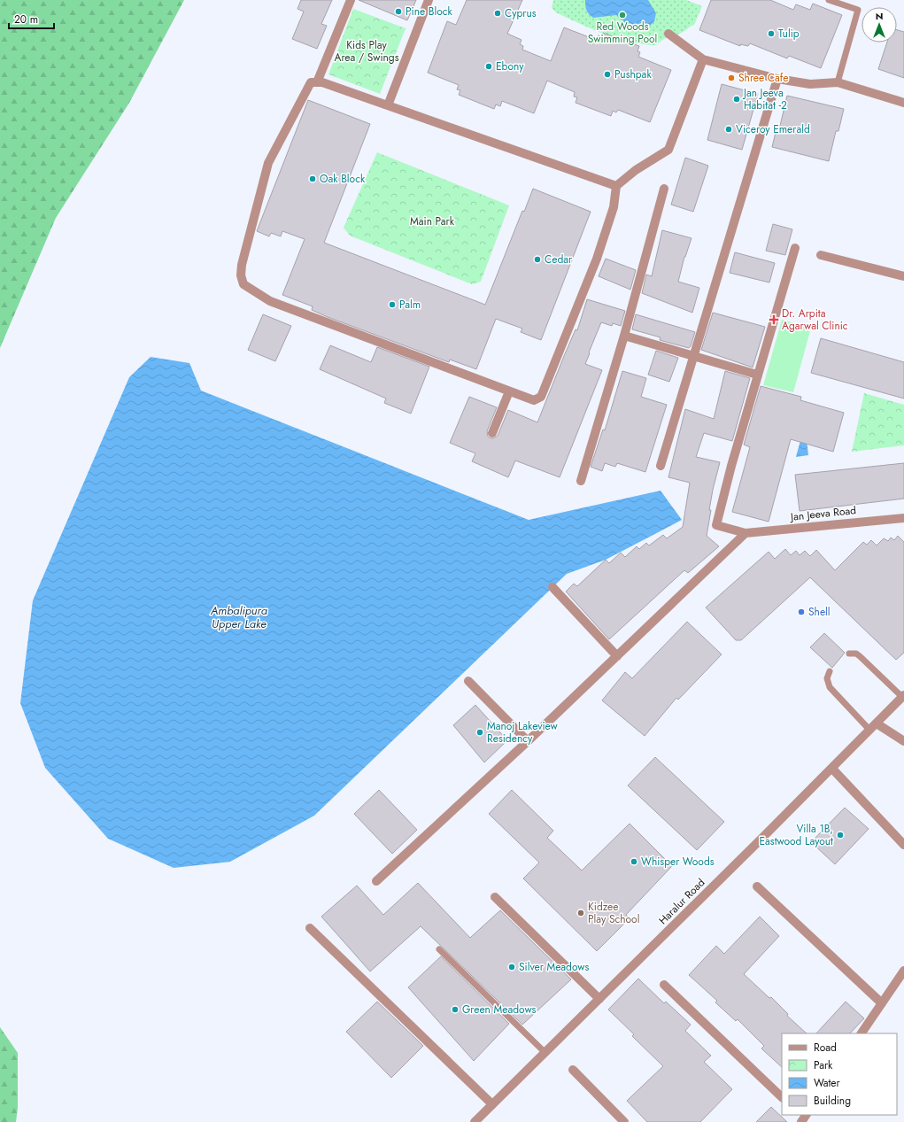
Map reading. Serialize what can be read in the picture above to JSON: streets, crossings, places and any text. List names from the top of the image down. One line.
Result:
{"streets":{"street":["Jan Jeeva Road","Haralur Road"]},"water":["Ambalipura Upper Lake"],"parks":["Kids Play Area / Swings","Main Park"],"places":{"other":["Pine Block","Cyprus","Red Woods Swimming Pool","Tulip","Ebony","Pushpak","Shree Cafe","Jan Jeeva Habitat -2","Viceroy Emerald","Oak Block","Cedar","Palm","Shell","Manoj Lakeview Residency","Villa 1B, Eastwood Layout","Whisper Woods","Kidzee Play School","Silver Meadows","Green Meadows"],"health":["Dr. Arpita Agarwal Clinic"]},"legend":["Road","Park","Water","Building"],"scale_bar":"20 m","north":"top"}
